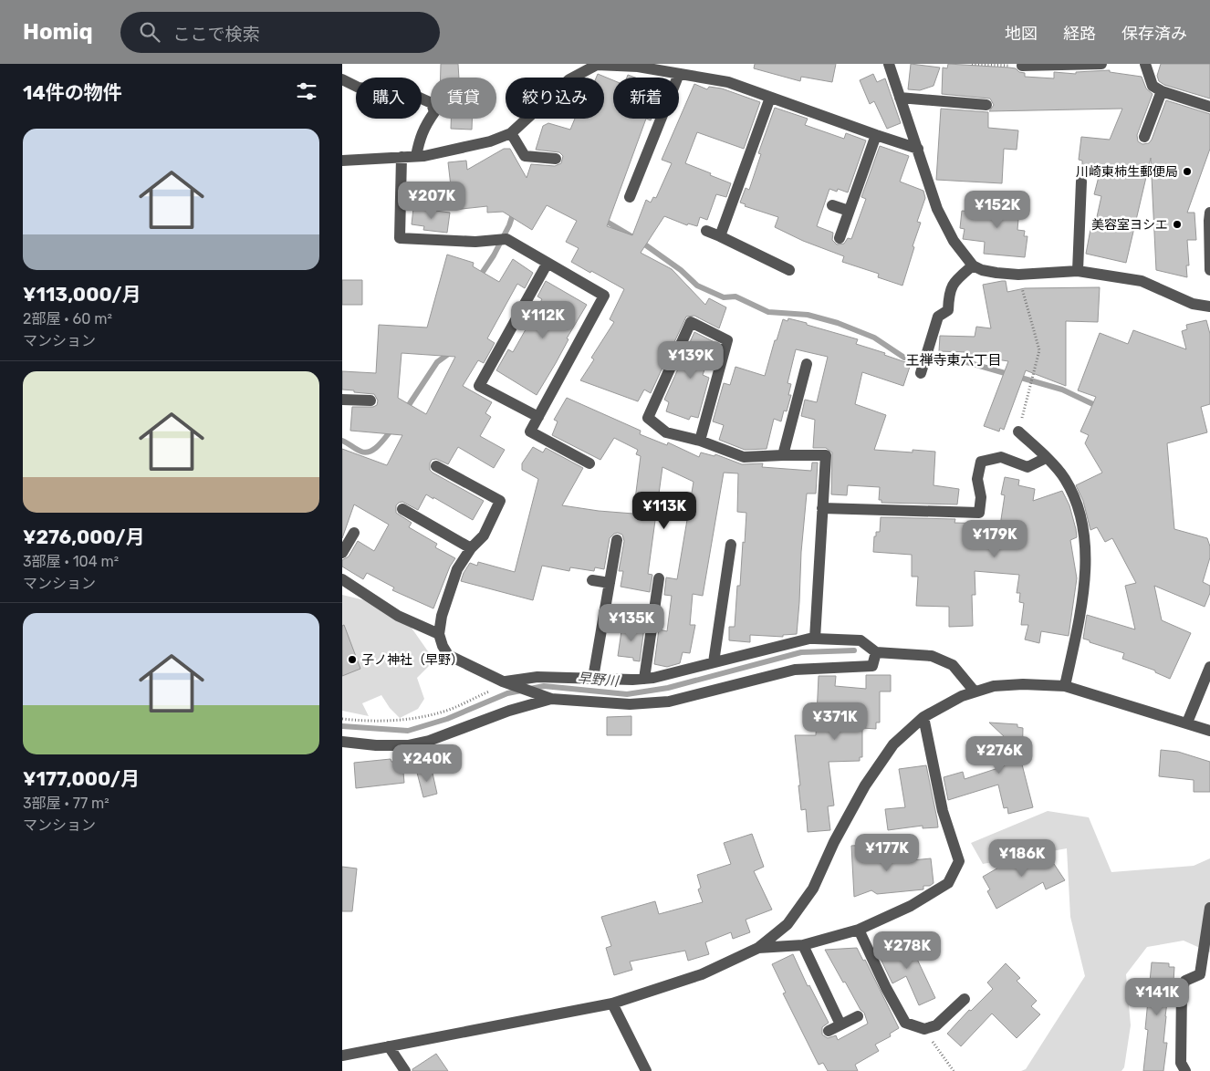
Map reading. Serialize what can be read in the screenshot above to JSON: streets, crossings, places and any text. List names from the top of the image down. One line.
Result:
{"districts":["王禅寺東六丁目"],"water":["早野川"],"places":["川崎東柿生郵便局","美容室ヨシエ","子ノ神社（早野）"],"page":{"header":"Homiq","search":"ここで検索","nav":["地図","経路","保存済み"],"heading":"14件の物件","chip":["購入","賃貸","絞り込み","新着"],"list":[{"name":"¥113,000/月","note":"2部屋 · 60 m² · マンション"},{"name":"¥276,000/月","note":"3部屋 · 104 m² · マンション"},{"name":"¥177,000/月","note":"3部屋 · 77 m² · マンション"}],"price":["¥207K","¥152K","¥112K","¥139K","¥113K","¥179K","¥135K","¥371K","¥276K","¥240K","¥177K","¥186K","¥278K","¥141K"]}}
